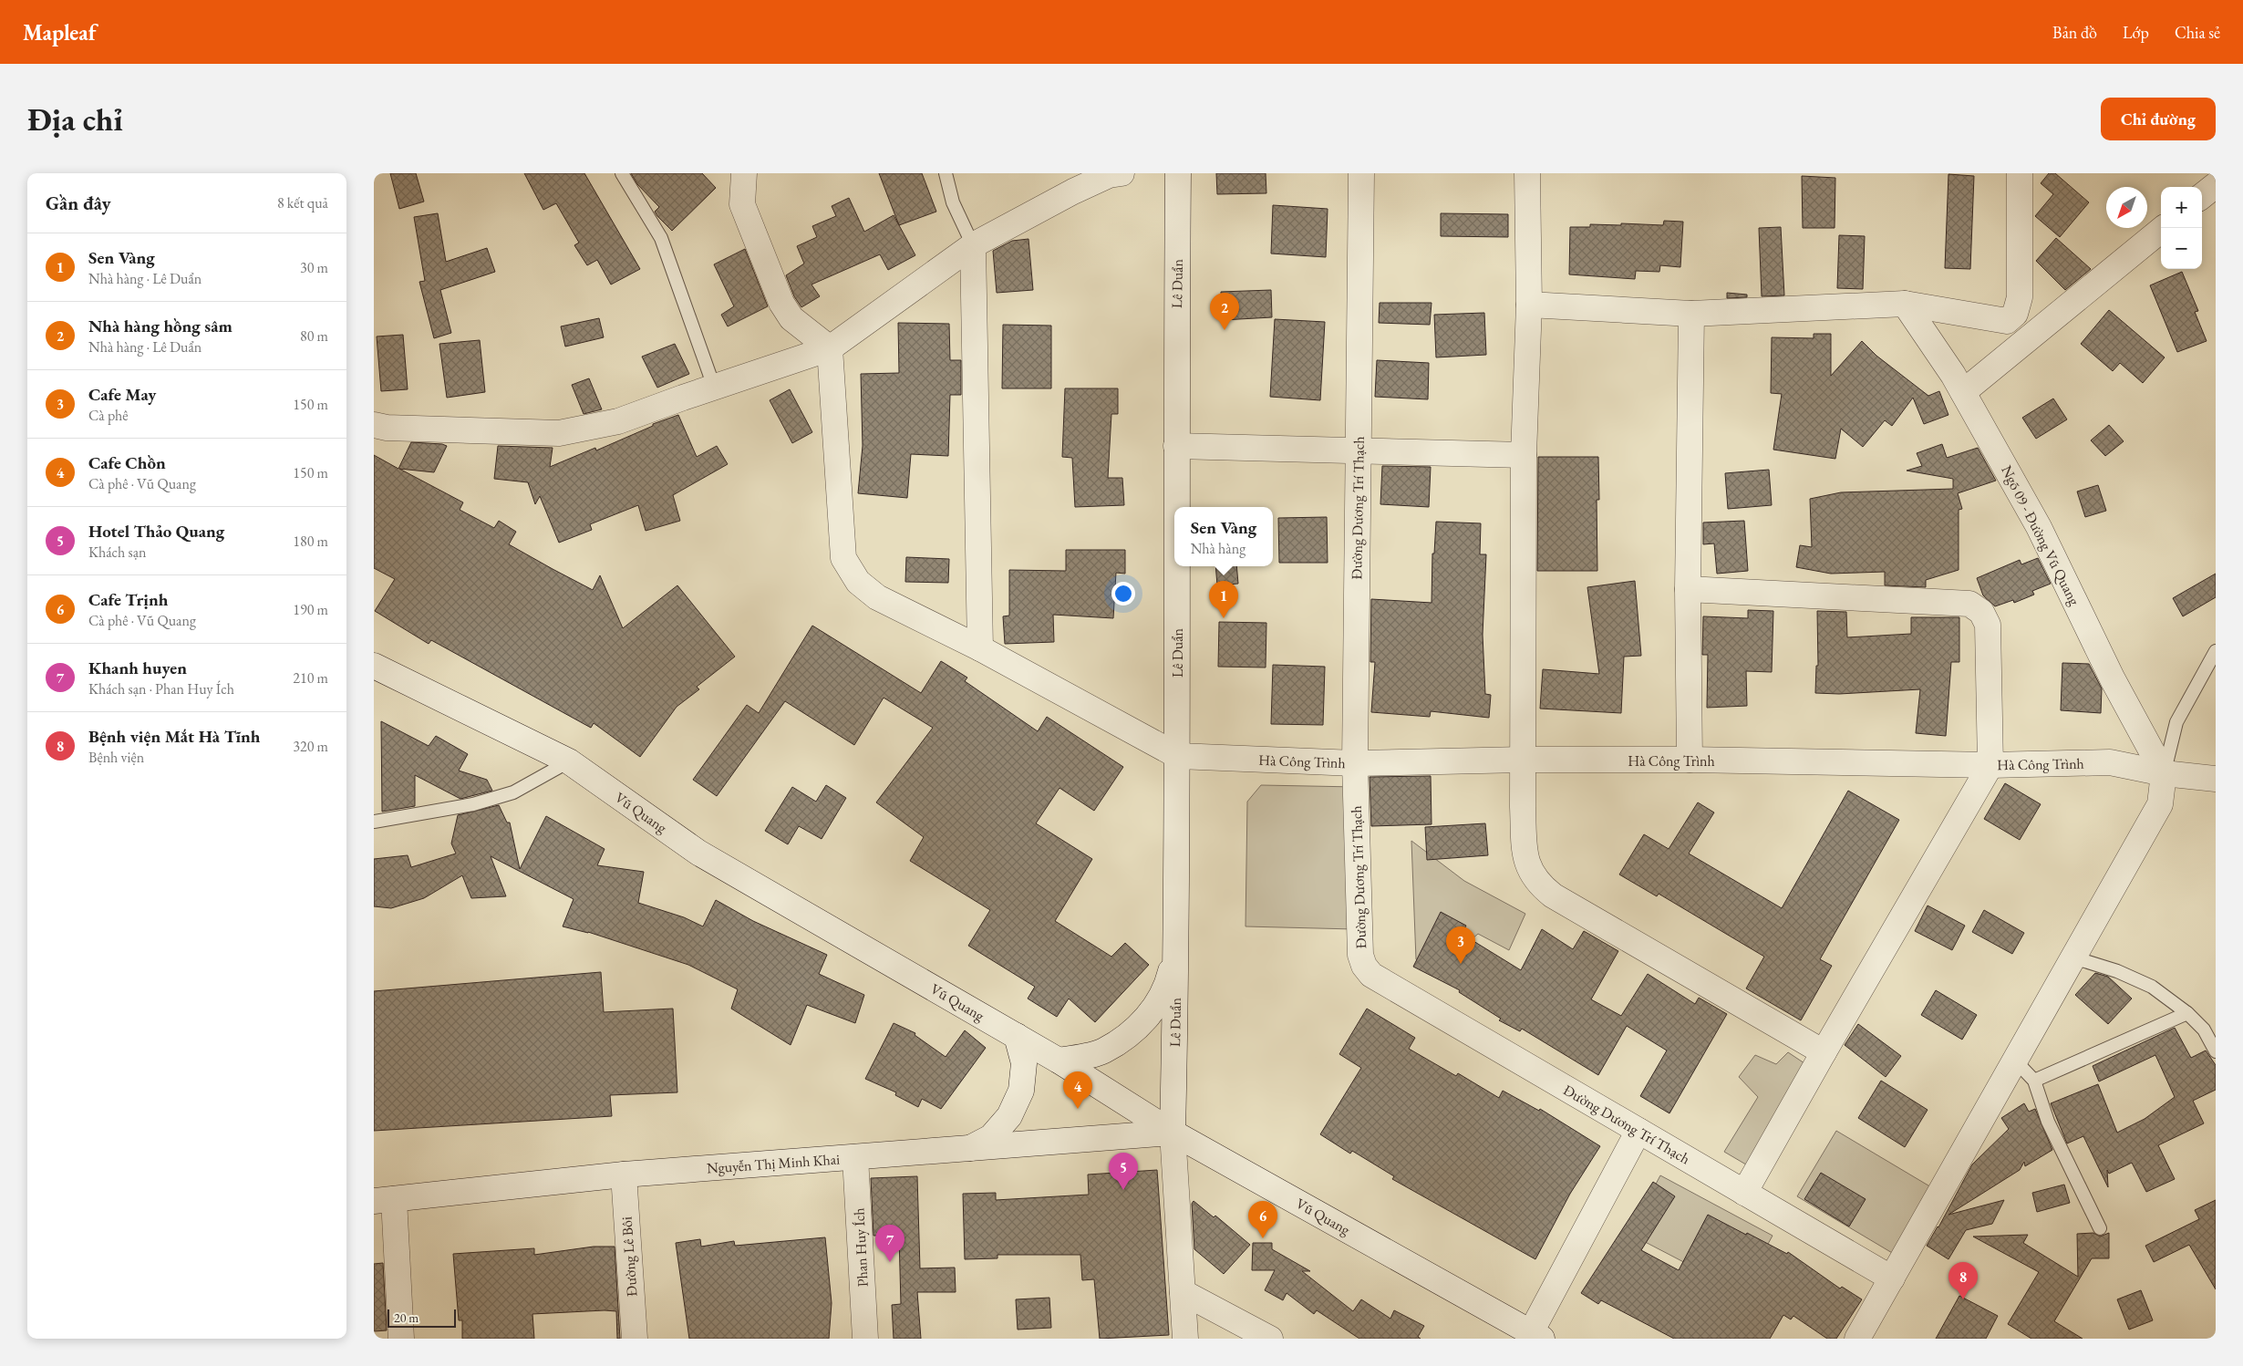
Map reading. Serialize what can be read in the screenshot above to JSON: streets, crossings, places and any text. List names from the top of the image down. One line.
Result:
{"streets":{"street":["Lê Duẩn","Đường Dương Trí Thạch","Ngõ 09 - Đường Vũ Quang","Hà Công Trình","Vũ Quang","Nguyễn Thị Minh Khai","Phan Huy Ích","Đường Lê Bôi"]},"crossings":[["Lê Duẩn","Hà Công Trình"],["Lê Duẩn","Vũ Quang"],["Lê Duẩn","Nguyễn Thị Minh Khai"],["Đường Dương Trí Thạch","Hà Công Trình"],["Ngõ 09 - Đường Vũ Quang","Hà Công Trình"],["Vũ Quang","Nguyễn Thị Minh Khai"],["Nguyễn Thị Minh Khai","Phan Huy Ích"],["Nguyễn Thị Minh Khai","Đường Lê Bôi"]],"scale_bar":"20 m","north":"bottom left","page":{"header":"Mapleaf","nav":["Bản đồ","Lớp","Chia sẻ"],"buttons":"Chỉ đường","title":"Địa chỉ","heading":["Gần đây","8 kết quả"],"map_buttons":["+","−"],"list":[{"mark":"1","name":"Sen Vàng","note":"Nhà hàng · Lê Duẩn","value":"30 m"},{"mark":"2","name":"Nhà hàng hồng sâm","note":"Nhà hàng · Lê Duẩn","value":"80 m"},{"mark":"3","name":"Cafe May","note":"Cà phê","value":"150 m"},{"mark":"4","name":"Cafe Chồn","note":"Cà phê · Vũ Quang","value":"150 m"},{"mark":"5","name":"Hotel Thảo Quang","note":"Khách sạn","value":"180 m"},{"mark":"6","name":"Cafe Trịnh","note":"Cà phê · Vũ Quang","value":"190 m"},{"mark":"7","name":"Khanh huyen","note":"Khách sạn · Phan Huy Ích","value":"210 m"},{"mark":"8","name":"Bệnh viện Mắt Hà Tĩnh","note":"Bệnh viện","value":"320 m"}],"pins":["2","1","3","4","5","6","7","8"],"popup":["Sen Vàng","Nhà hàng"],"scale":"20 m"}}
